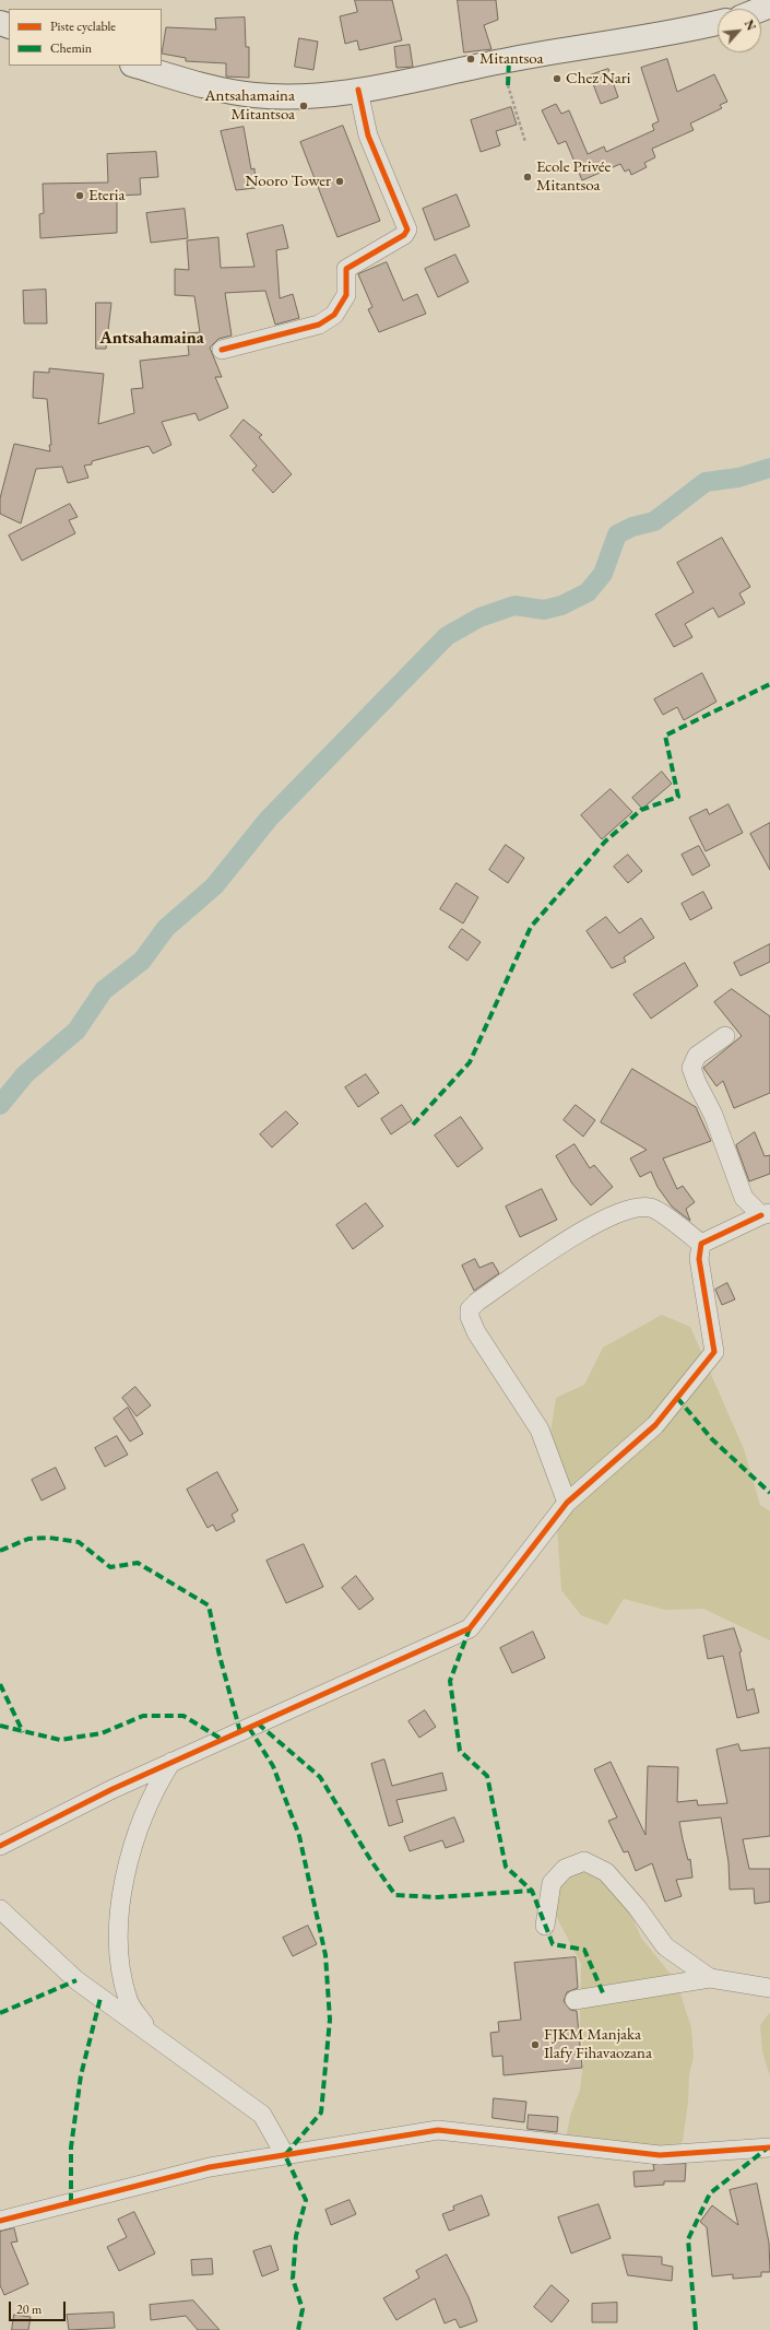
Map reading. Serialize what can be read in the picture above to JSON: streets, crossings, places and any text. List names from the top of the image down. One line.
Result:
{"districts":["Antsahamaina"],"places":["Mitantsoa","Chez Nari","Antsahamaina Mitantsoa","Ecole Privée Mitantsoa","Nooro Tower","Eteria","FJKM Manjaka Ilafy Fihavaozana"],"legend":["Piste cyclable","Chemin"],"scale_bar":"20 m","north":"top right"}
